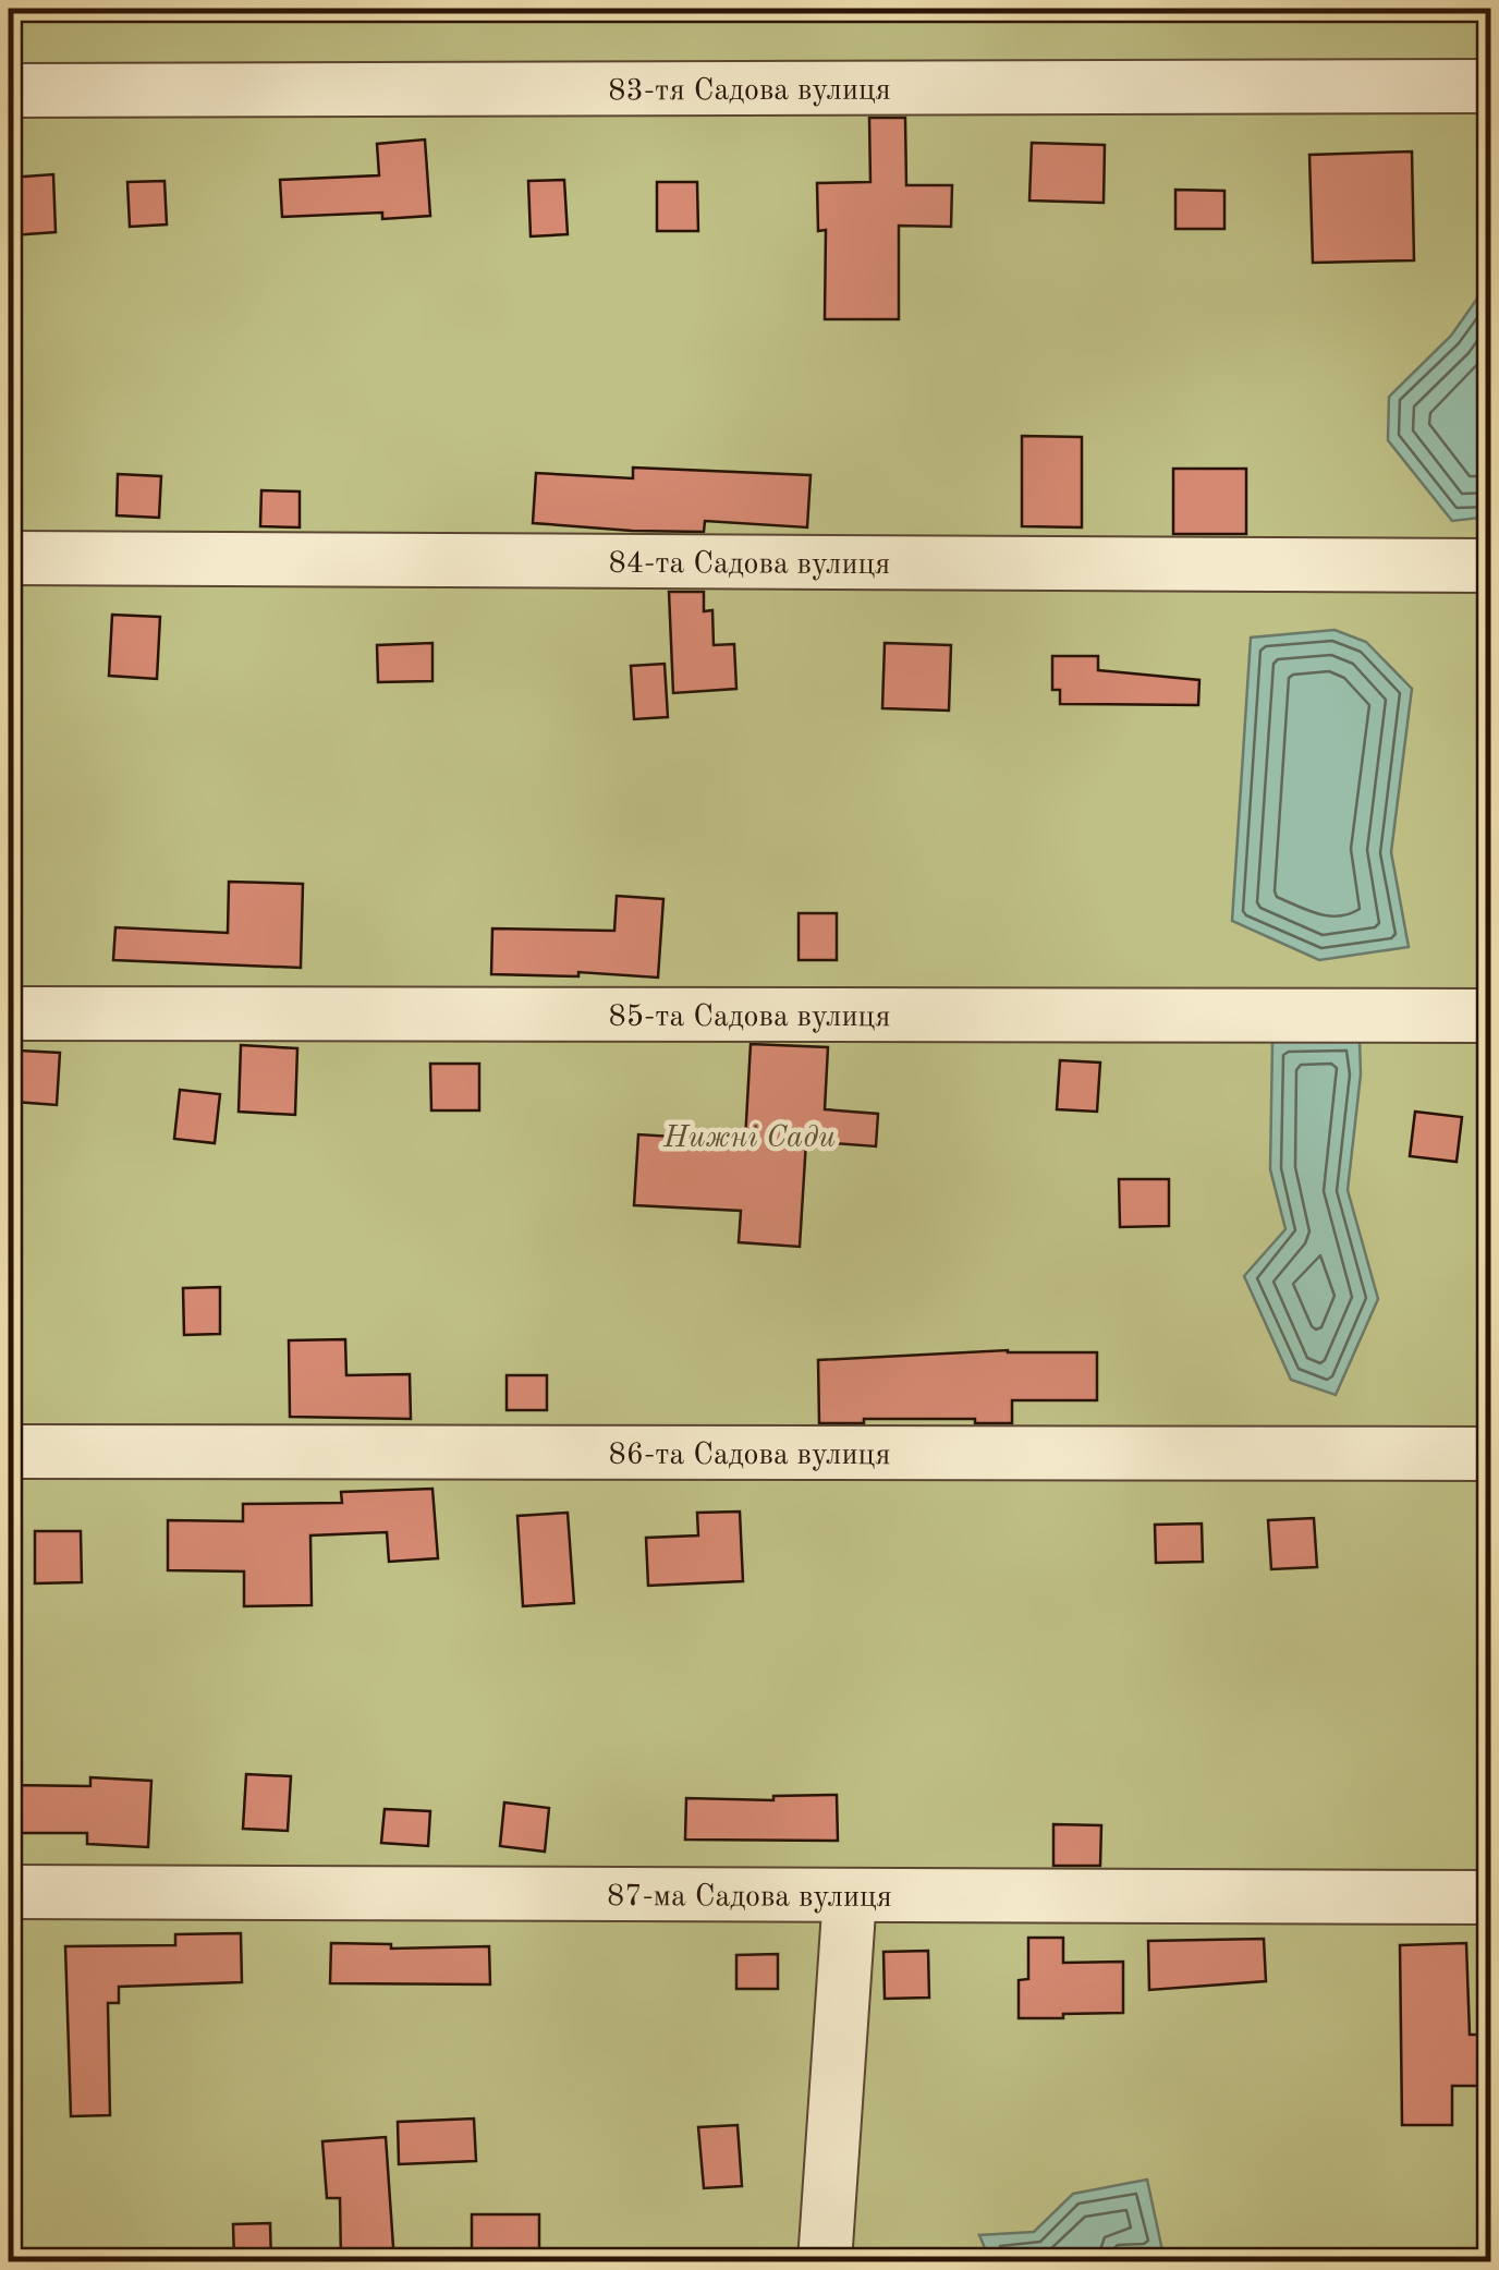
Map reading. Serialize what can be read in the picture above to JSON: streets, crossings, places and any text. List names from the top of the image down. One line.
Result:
{"streets":{"street":["83-тя Садова вулиця","84-та Садова вулиця","85-та Садова вулиця","86-та Садова вулиця","87-ма Садова вулиця"]},"parks":["Нижні Сади"]}
